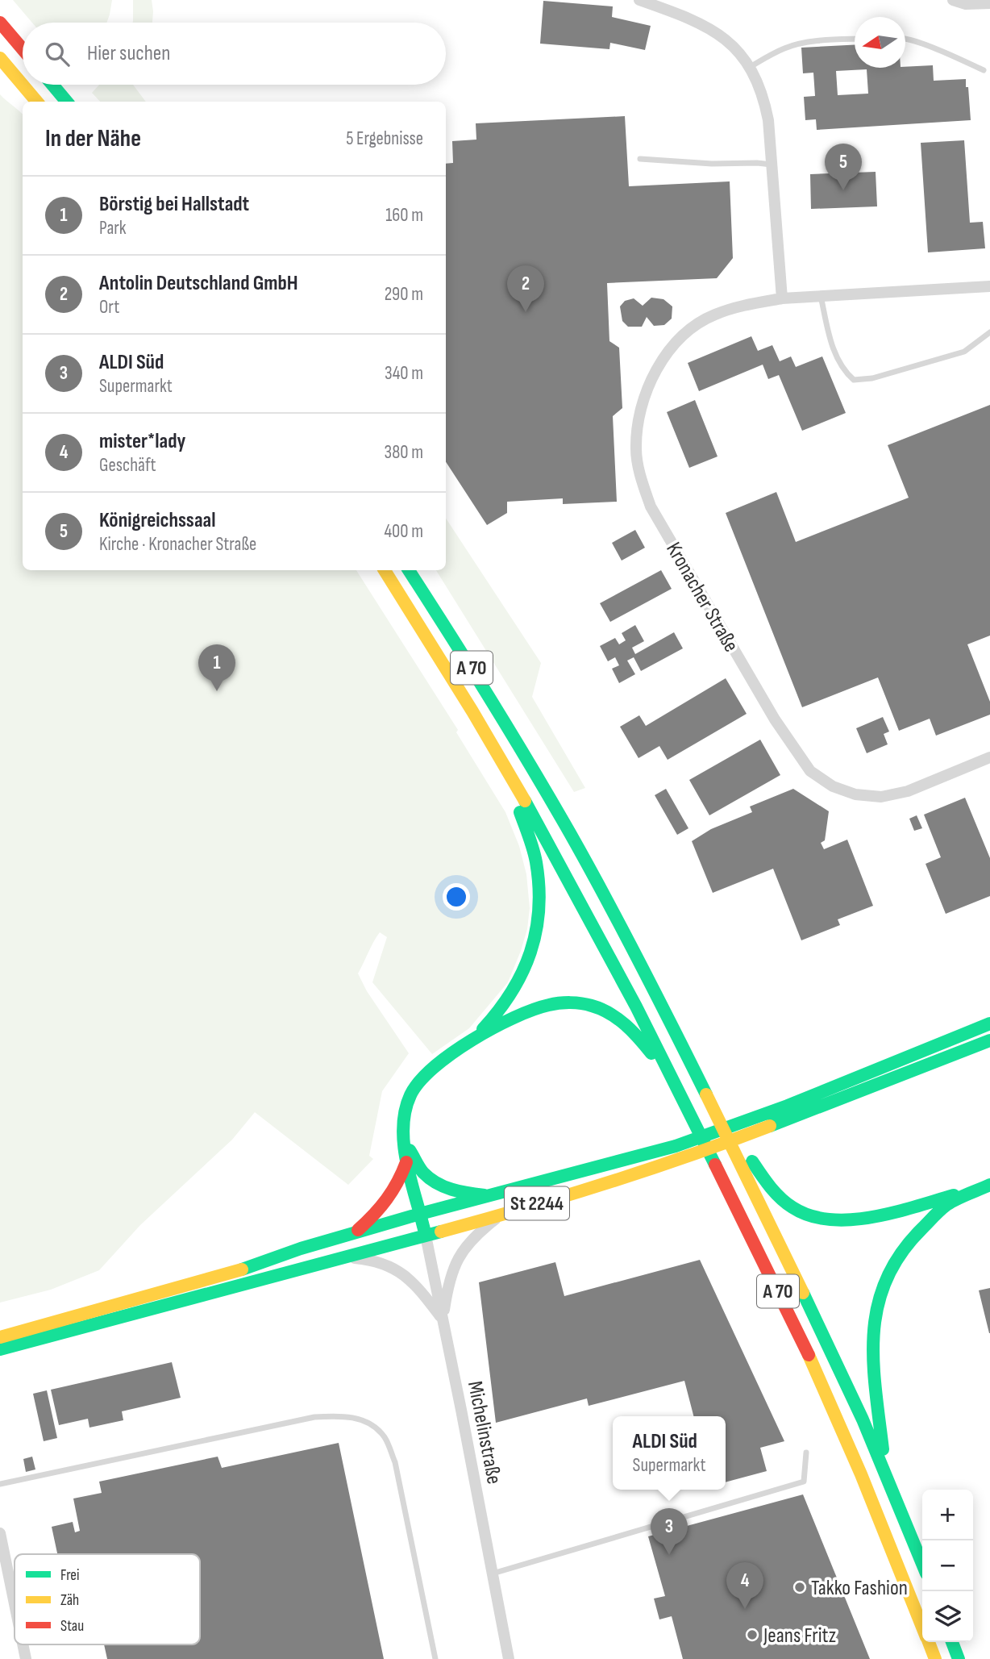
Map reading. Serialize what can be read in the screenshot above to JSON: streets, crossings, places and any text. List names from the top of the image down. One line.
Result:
{"streets":{"main road":["A 70","St 2244","Michelinstraße"],"street":["Kronacher Straße"]},"crossings":[["St 2244","Michelinstraße"]],"places":["Takko Fashion","Jeans Fritz"],"legend":["Frei","Zäh","Stau"],"north":"left","page":{"search":"Hier suchen","heading":["In der Nähe","5 Ergebnisse"],"pins":["5","2","1","3","4"],"list":[{"mark":"1","name":"Börstig bei Hallstadt","note":"Park","value":"160 m"},{"mark":"2","name":"Antolin Deutschland GmbH","note":"Ort","value":"290 m"},{"mark":"3","name":"ALDI Süd","note":"Supermarkt","value":"340 m"},{"mark":"4","name":"mister*lady","note":"Geschäft","value":"380 m"},{"mark":"5","name":"Königreichssaal","note":"Kirche · Kronacher Straße","value":"400 m"}],"popup":["ALDI Süd","Supermarkt"],"map_buttons":["+","−"]}}
